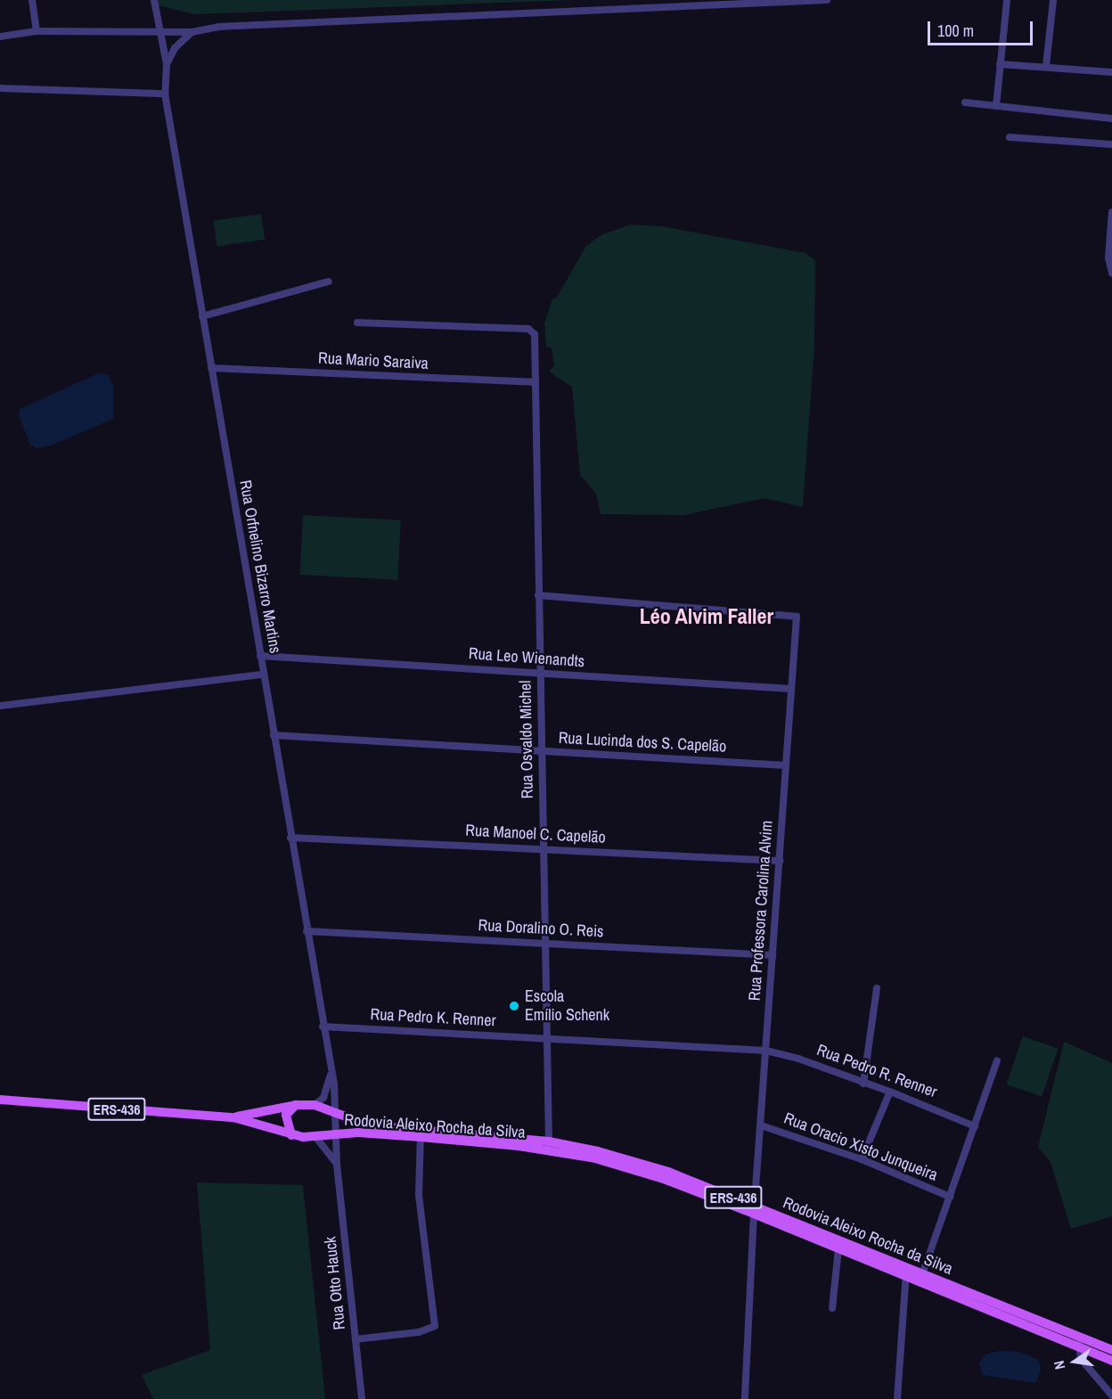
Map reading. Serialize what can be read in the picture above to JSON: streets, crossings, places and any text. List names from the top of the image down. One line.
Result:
{"streets":{"main road":["ERS-436","Rodovia Aleixo Rocha da Silva"],"street":["Rua Mario Saraiva","Rua Orfnelino Bizarro Martins","Rua Leo Wienandts","Rua Osvaldo Michel","Rua Lucinda dos S. Capelão","Rua Manoel C. Capelão","Rua Professora Carolina Alvim","Rua Doralino O. Reis","Rua Pedro K. Renner","Rua Pedro R. Renner","Rua Oracio Xisto Junqueira","Rua Otto Hauck"]},"crossings":[["Rua Mario Saraiva","Rua Orfnelino Bizarro Martins"],["Rua Mario Saraiva","Rua Osvaldo Michel"],["Rua Orfnelino Bizarro Martins","Rua Leo Wienandts"],["Rua Orfnelino Bizarro Martins","Rua Lucinda dos S. Capelão"],["Rua Orfnelino Bizarro Martins","Rua Manoel C. Capelão"],["Rua Orfnelino Bizarro Martins","Rua Doralino O. Reis"],["Rua Orfnelino Bizarro Martins","Rua Pedro K. Renner"],["Rua Orfnelino Bizarro Martins","Rodovia Aleixo Rocha da Silva"],["Rua Orfnelino Bizarro Martins","Rua Otto Hauck"],["Rua Leo Wienandts","Rua Osvaldo Michel"],["Rua Leo Wienandts","Rua Professora Carolina Alvim"],["Rua Osvaldo Michel","Rua Lucinda dos S. Capelão"],["Rua Osvaldo Michel","Rua Manoel C. Capelão"],["Rua Osvaldo Michel","Rua Professora Carolina Alvim"],["Rua Osvaldo Michel","Rua Doralino O. Reis"],["Rua Osvaldo Michel","Rua Pedro K. Renner"],["Rua Osvaldo Michel","Rodovia Aleixo Rocha da Silva"],["Rua Lucinda dos S. Capelão","Rua Professora Carolina Alvim"],["Rua Manoel C. Capelão","Rua Professora Carolina Alvim"],["Rua Professora Carolina Alvim","Rua Doralino O. Reis"],["Rua Professora Carolina Alvim","Rua Pedro K. Renner"],["Rua Professora Carolina Alvim","Rua Pedro R. Renner"],["Rua Professora Carolina Alvim","Rodovia Aleixo Rocha da Silva"],["Rua Professora Carolina Alvim","Rua Oracio Xisto Junqueira"],["Rua Pedro K. Renner","Rua Pedro R. Renner"]],"districts":["Léo Alvim Faller"],"places":["Escola Emílio Schenk"],"scale_bar":"100 m","north":"left"}
